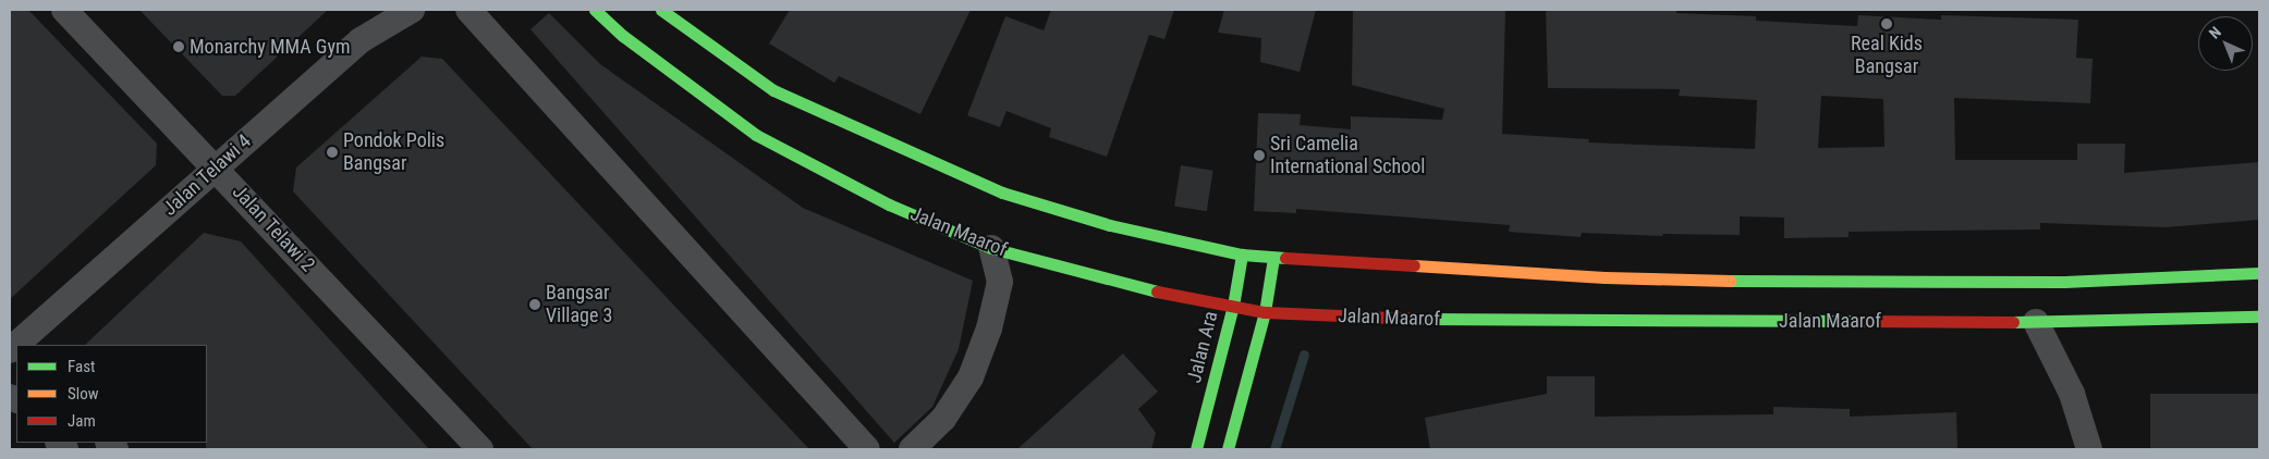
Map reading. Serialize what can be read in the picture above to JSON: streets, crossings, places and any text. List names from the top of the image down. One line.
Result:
{"streets":{"main road":["Jalan Maarof","Jalan Ara"],"street":["Jalan Telawi 4","Jalan Telawi 2"]},"crossings":[["Jalan Telawi 4","Jalan Telawi 2"],["Jalan Maarof","Jalan Ara"]],"places":["Real Kids Bangsar","Monarchy MMA Gym","Pondok Polis Bangsar","Sri Camelia International School","Bangsar Village 3"],"legend":["Fast","Slow","Jam"],"north":"top left"}
